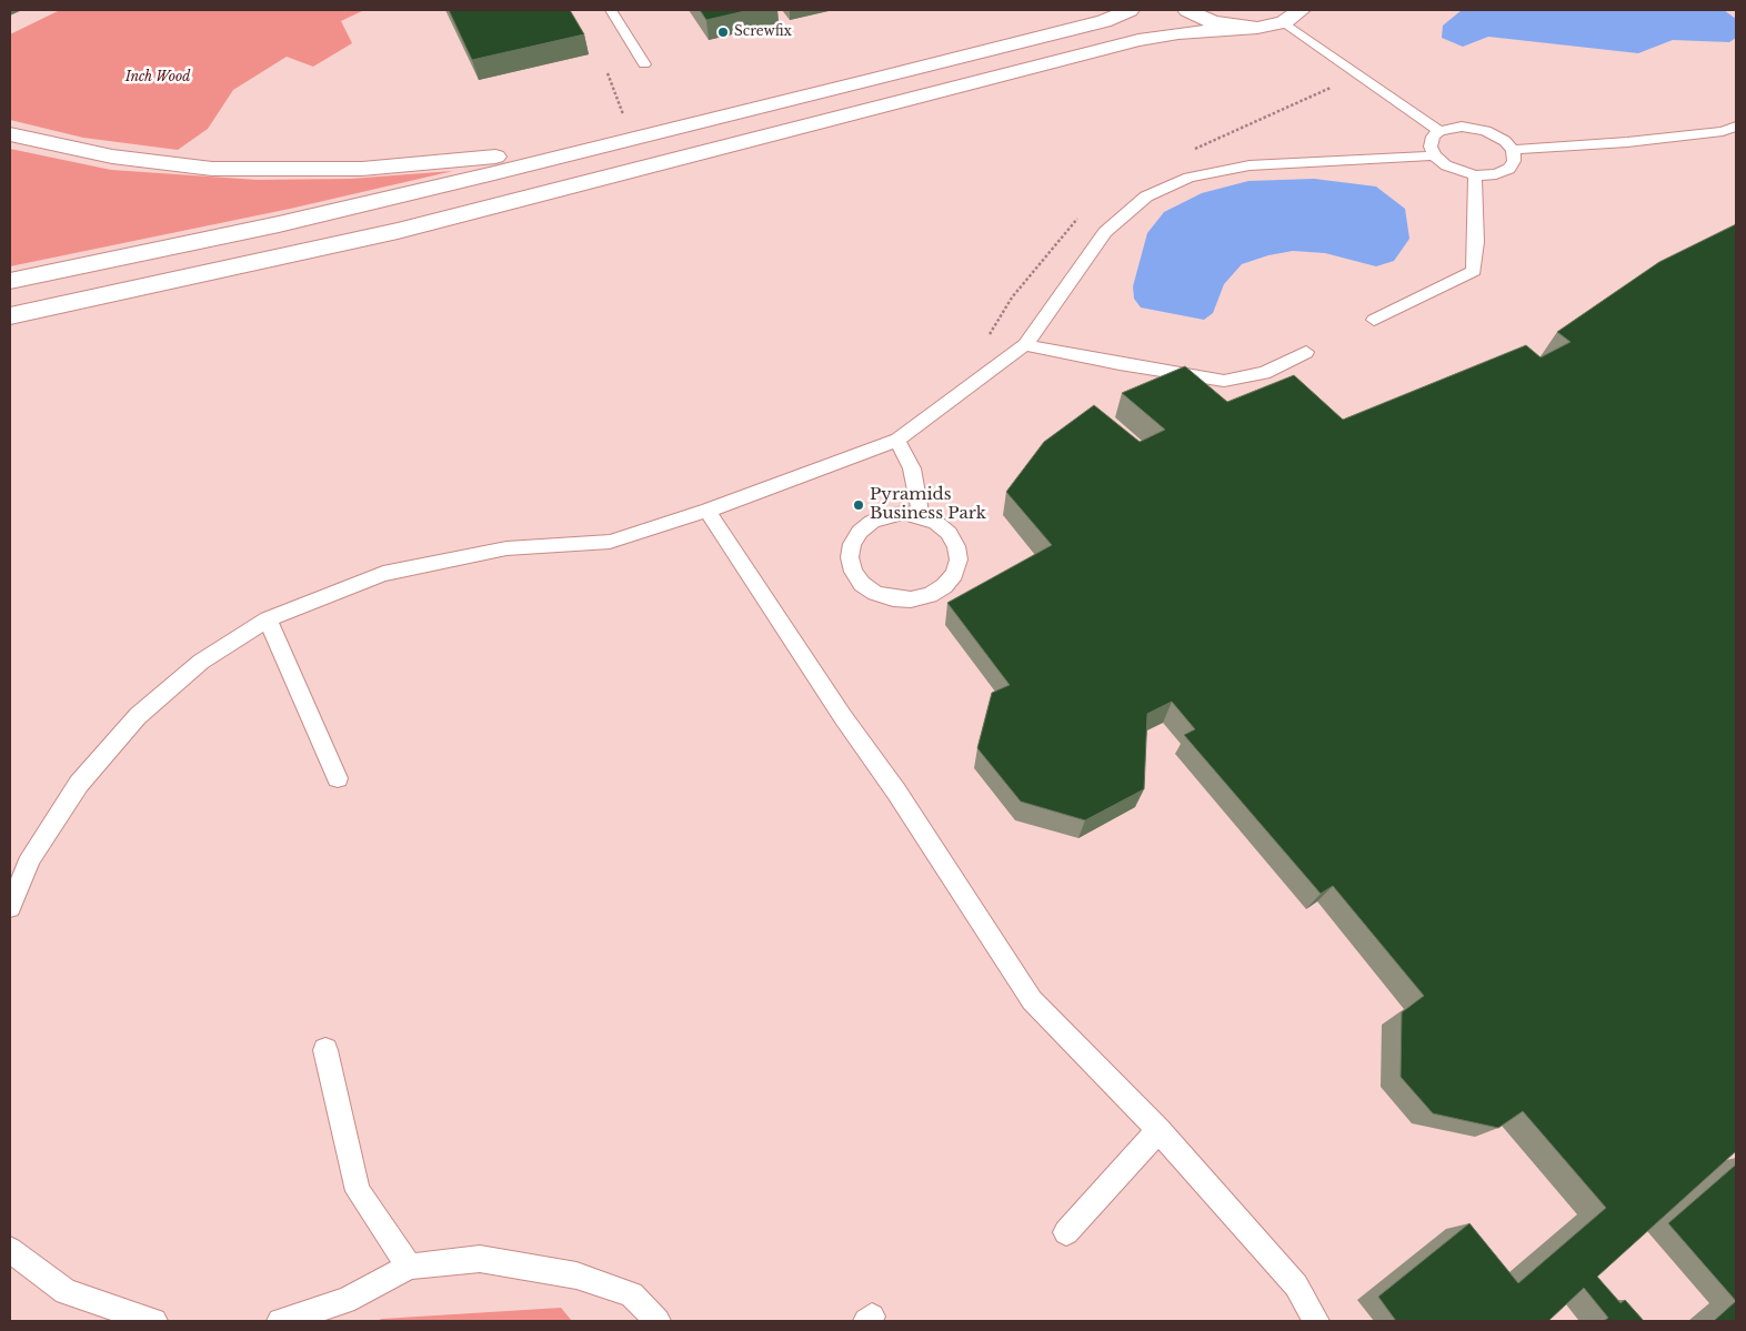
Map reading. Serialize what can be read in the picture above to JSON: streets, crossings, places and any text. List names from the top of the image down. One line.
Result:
{"parks":["Inch Wood"],"places":["Screwfix","Pyramids Business Park"]}
